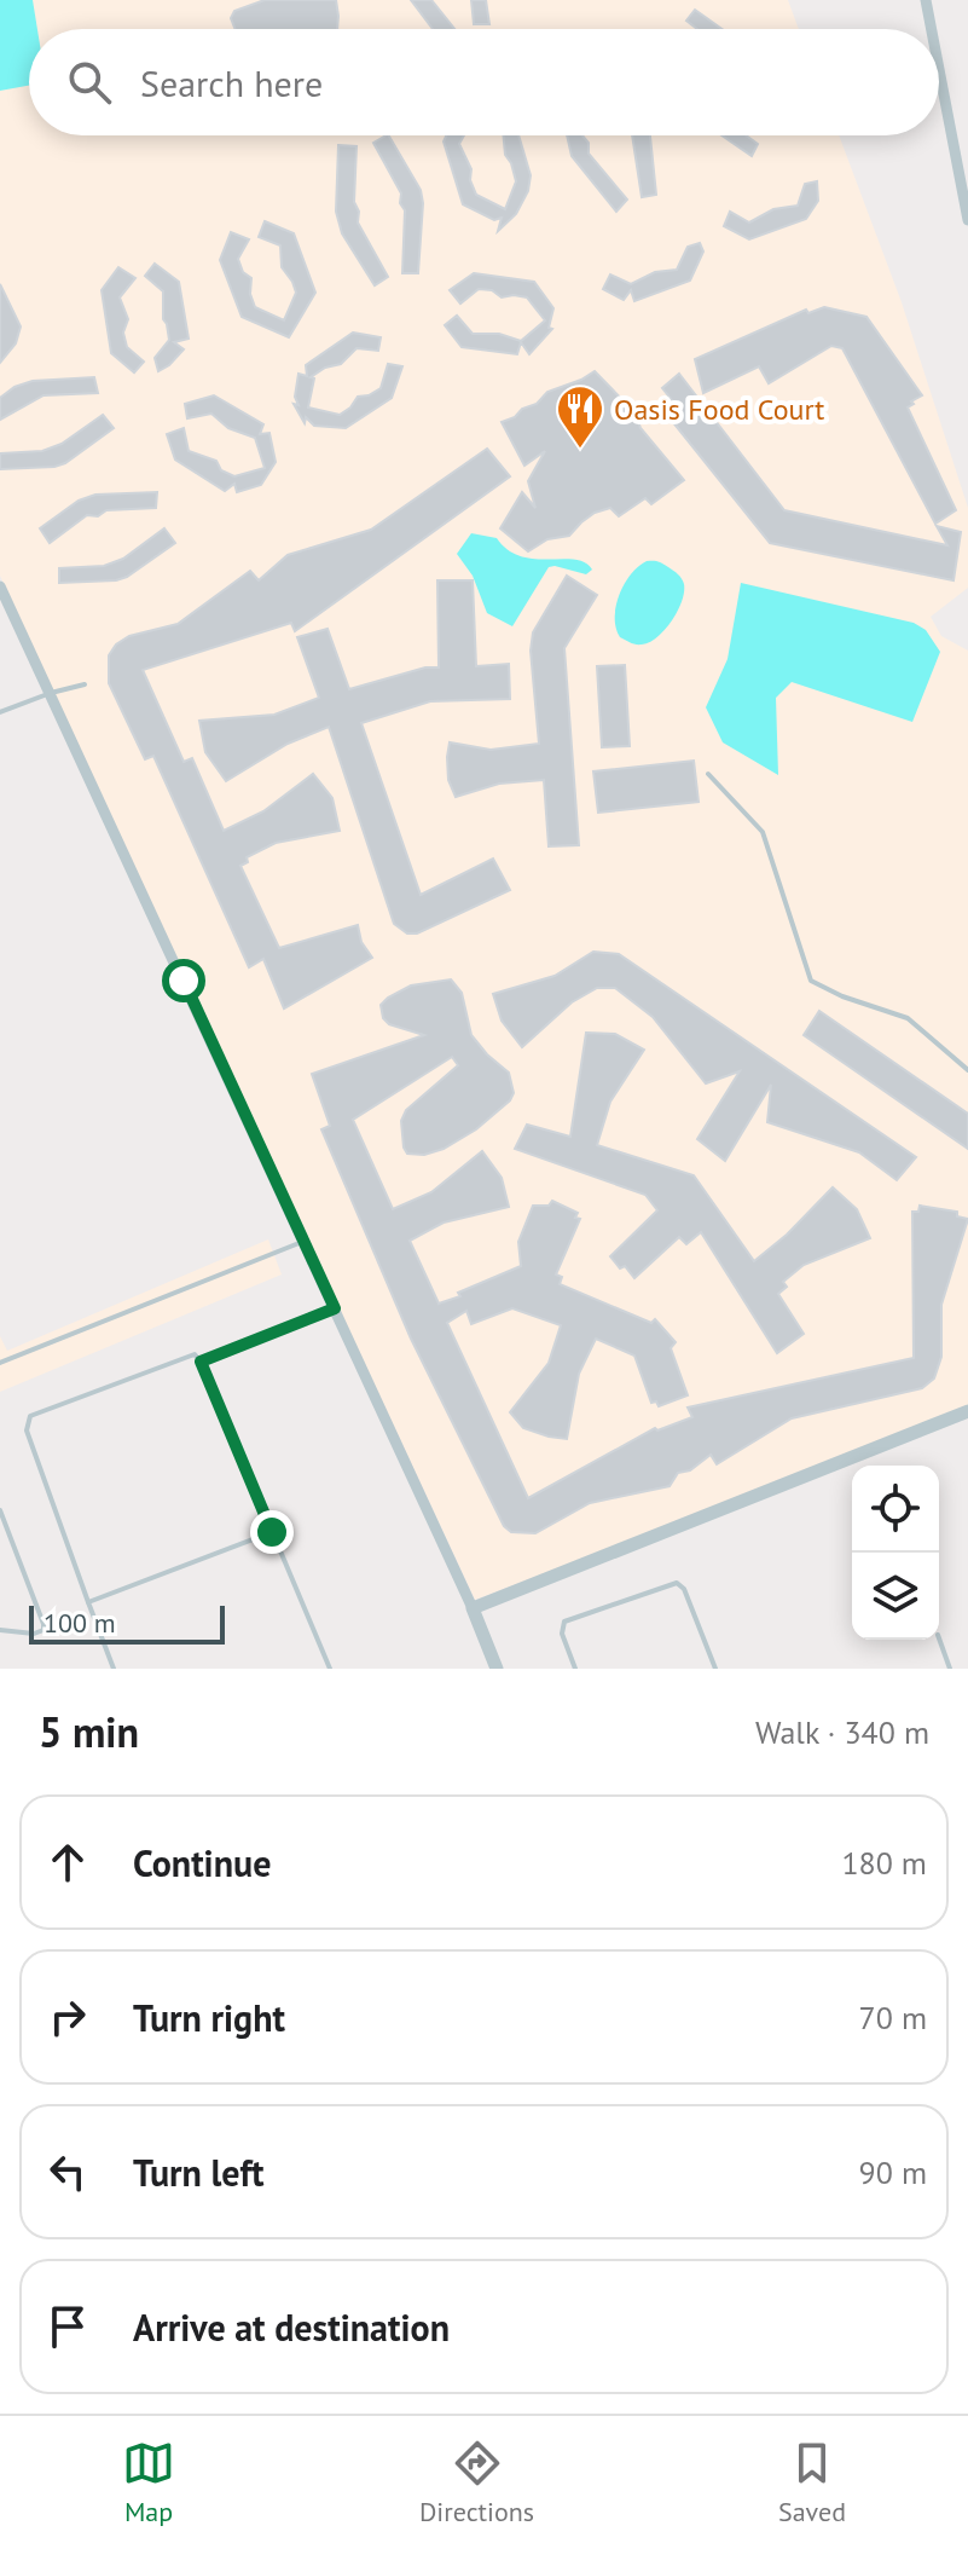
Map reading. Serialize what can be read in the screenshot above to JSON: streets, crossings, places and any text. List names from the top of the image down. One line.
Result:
{"places":{"restaurant":["Oasis Food Court"]},"scale_bar":"100 m","page":{"search":"Search here","scale":"100 m","heading":["5 min","Walk · 340 m"],"list":[["Continue","180 m"],["Turn right","70 m"],["Turn left","90 m"],"Arrive at destination"],"nav":["Map","Directions","Saved"]}}
